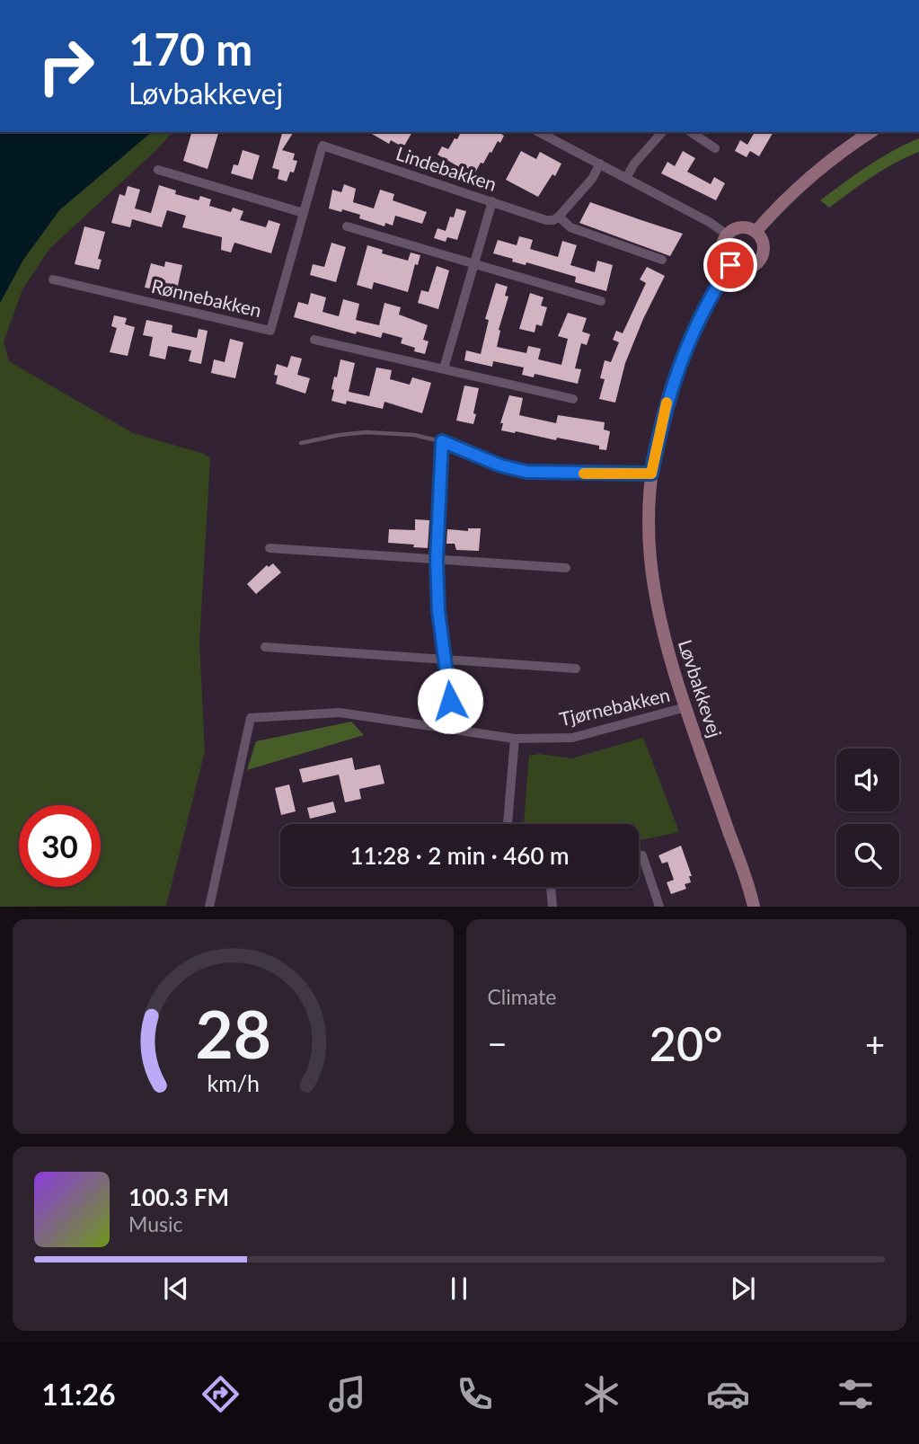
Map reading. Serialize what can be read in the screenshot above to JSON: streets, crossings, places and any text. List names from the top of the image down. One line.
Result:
{"streets":{"street":["Lindebakken","Rønnebakken","Løvbakkevej","Tjørnebakken"]},"crossings":[["Lindebakken","Rønnebakken"],["Løvbakkevej","Tjørnebakken"]],"page":{"turn":["170 m","Løvbakkevej"],"limit":"30","trip":"11:28 · 2 min · 460 m","tile":"Climate","heat":["−","20°","+"],"song":["100.3 FM","Music"],"tabs":"11:26","gauge":["28","km/h"]}}
